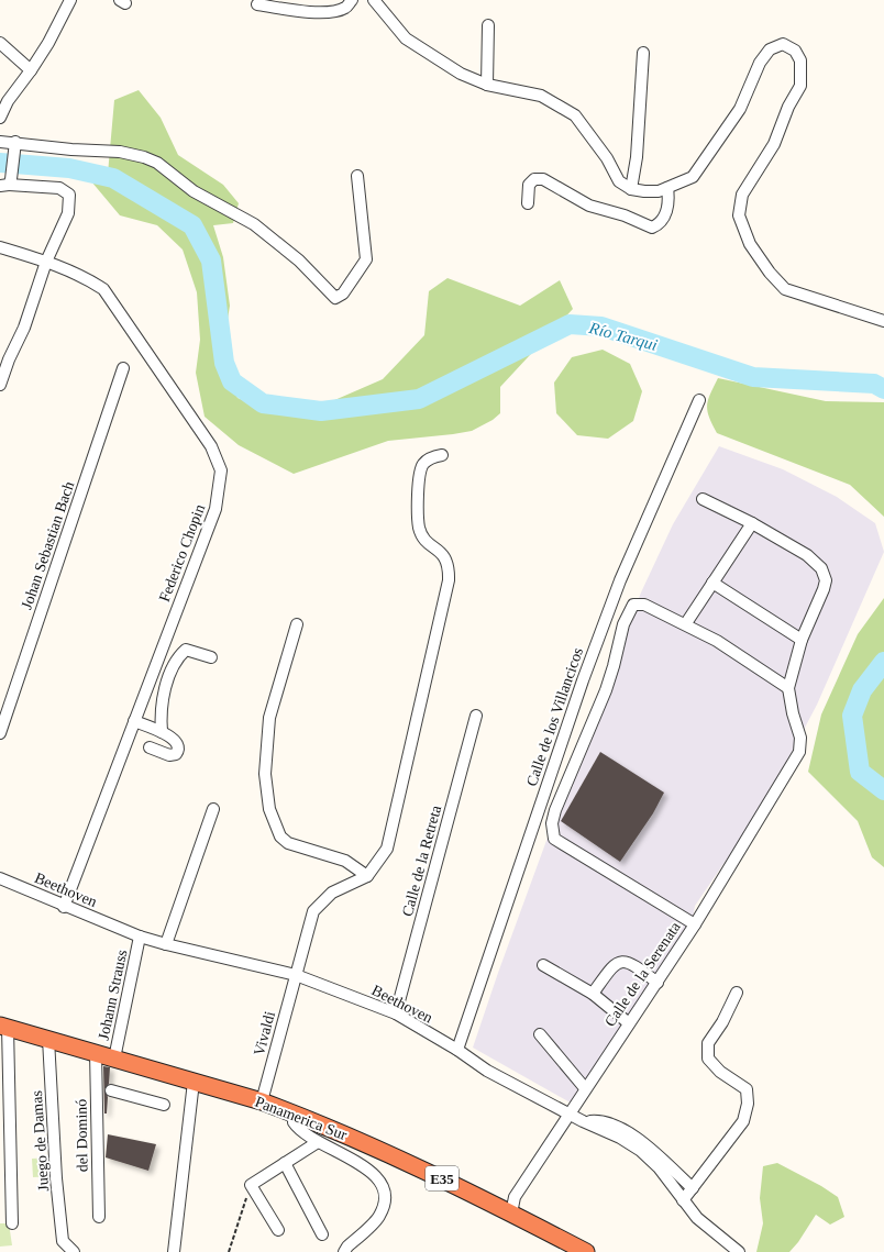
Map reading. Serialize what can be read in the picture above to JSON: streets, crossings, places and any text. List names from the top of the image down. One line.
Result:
{"streets":{"highway":["Panamerica Sur","E35"],"street":["Johan Sebastian Bach","Federico Chopin","Calle de los Villancicos","Calle de la Retreta","Beethoven","Calle de la Serenata","Johann Strauss","Vivaldi","del Dominó","Juego de Damas"]},"crossings":[["Federico Chopin","Beethoven"],["Calle de los Villancicos","Beethoven"],["Calle de la Retreta","Beethoven"],["Beethoven","Calle de la Serenata"],["Beethoven","Johann Strauss"],["Beethoven","Vivaldi"],["Calle de la Serenata","Panamerica Sur"],["Johann Strauss","Panamerica Sur"],["Vivaldi","Panamerica Sur"],["Panamerica Sur","del Dominó"],["Panamerica Sur","Juego de Damas"]],"water":["Río Tarqui"]}
